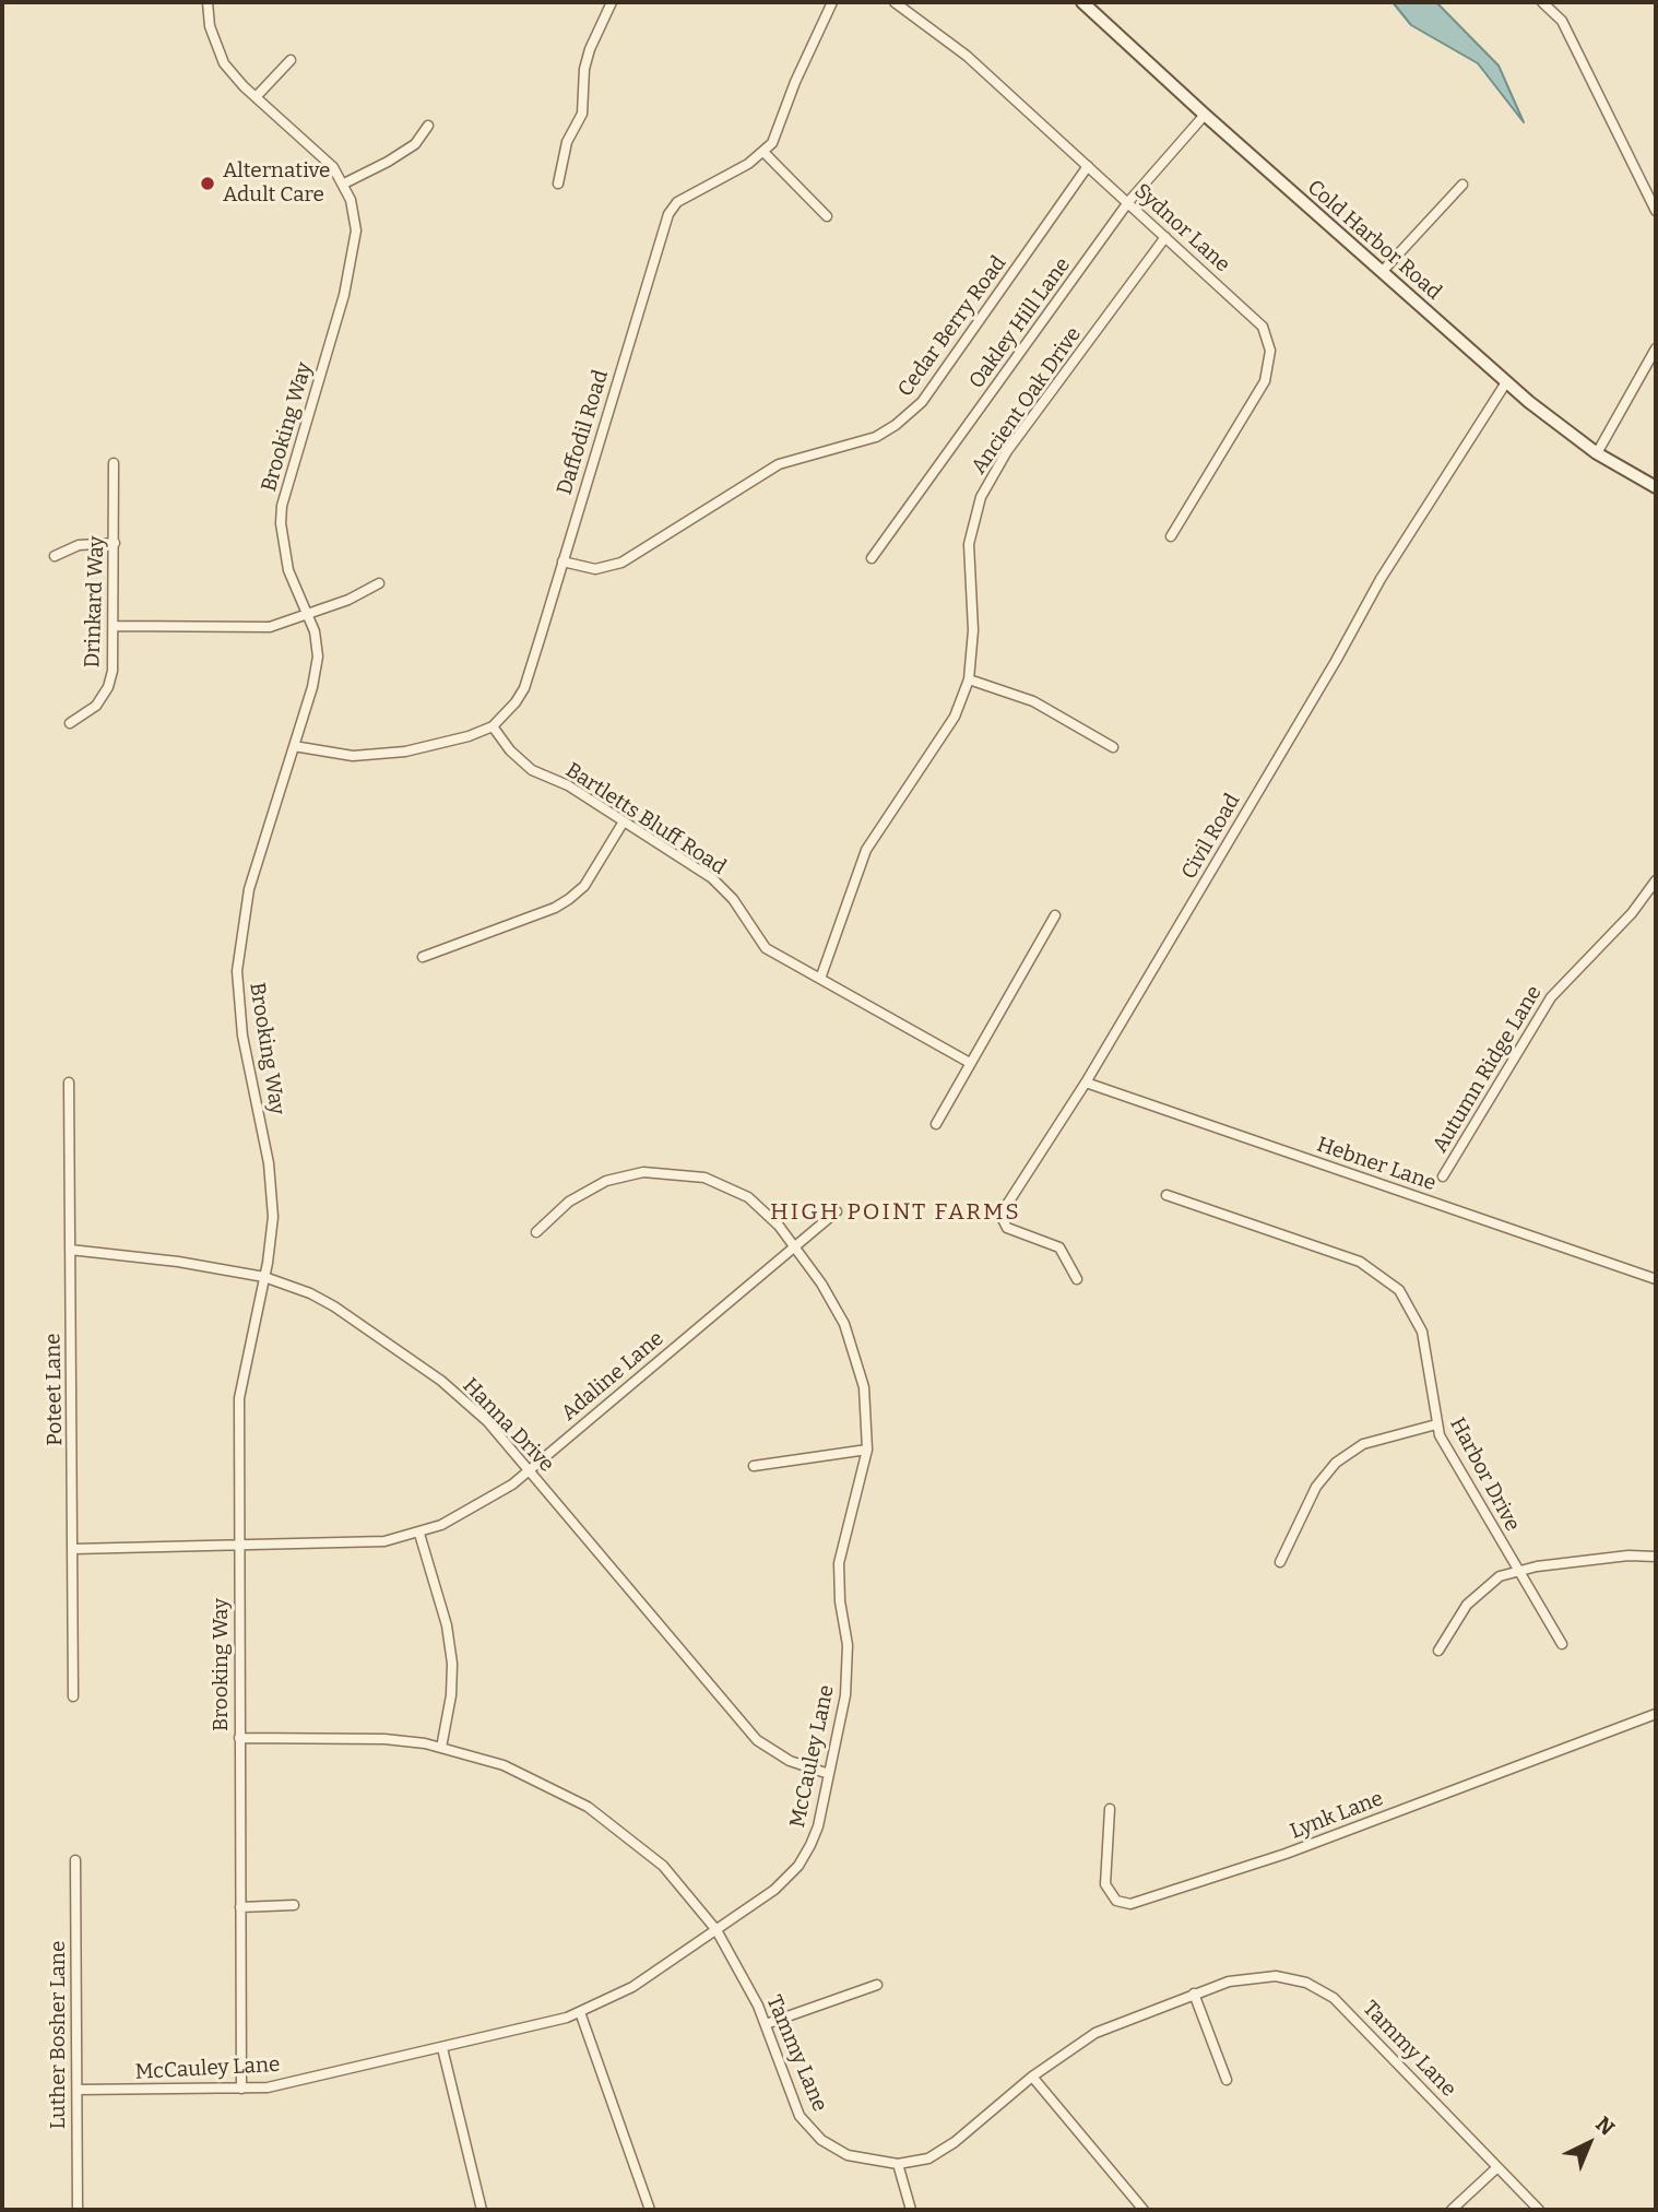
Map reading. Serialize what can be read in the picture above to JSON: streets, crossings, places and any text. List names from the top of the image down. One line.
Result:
{"streets":{"main road":["Cold Harbor Road"],"street":["Sydnor Lane","Oakley Hill Lane","Cedar Berry Road","Ancient Oak Drive","Brooking Way","Daffodil Road","Drinkard Way","Bartletts Bluff Road","Civil Road","Autumn Ridge Lane","Hebner Lane","Adaline Lane","Poteet Lane","Hanna Drive","Harbor Drive","McCauley Lane","Lynk Lane","Luther Bosher Lane","Tammy Lane"]},"crossings":[["Sydnor Lane","Oakley Hill Lane"],["Sydnor Lane","Cedar Berry Road"],["Sydnor Lane","Ancient Oak Drive"],["Cold Harbor Road","Oakley Hill Lane"],["Cold Harbor Road","Civil Road"],["Cedar Berry Road","Daffodil Road"],["Ancient Oak Drive","Bartletts Bluff Road"],["Brooking Way","Adaline Lane"],["Brooking Way","Hanna Drive"],["Brooking Way","McCauley Lane"],["Brooking Way","Tammy Lane"],["Daffodil Road","Bartletts Bluff Road"],["Civil Road","Hebner Lane"],["Adaline Lane","Poteet Lane"],["Adaline Lane","Hanna Drive"],["Adaline Lane","McCauley Lane"],["Poteet Lane","Hanna Drive"],["Hanna Drive","McCauley Lane"],["McCauley Lane","Luther Bosher Lane"],["McCauley Lane","Tammy Lane"]],"districts":["HIGH POINT FARMS"],"places":["Alternative Adult Care"],"north":"top right"}
